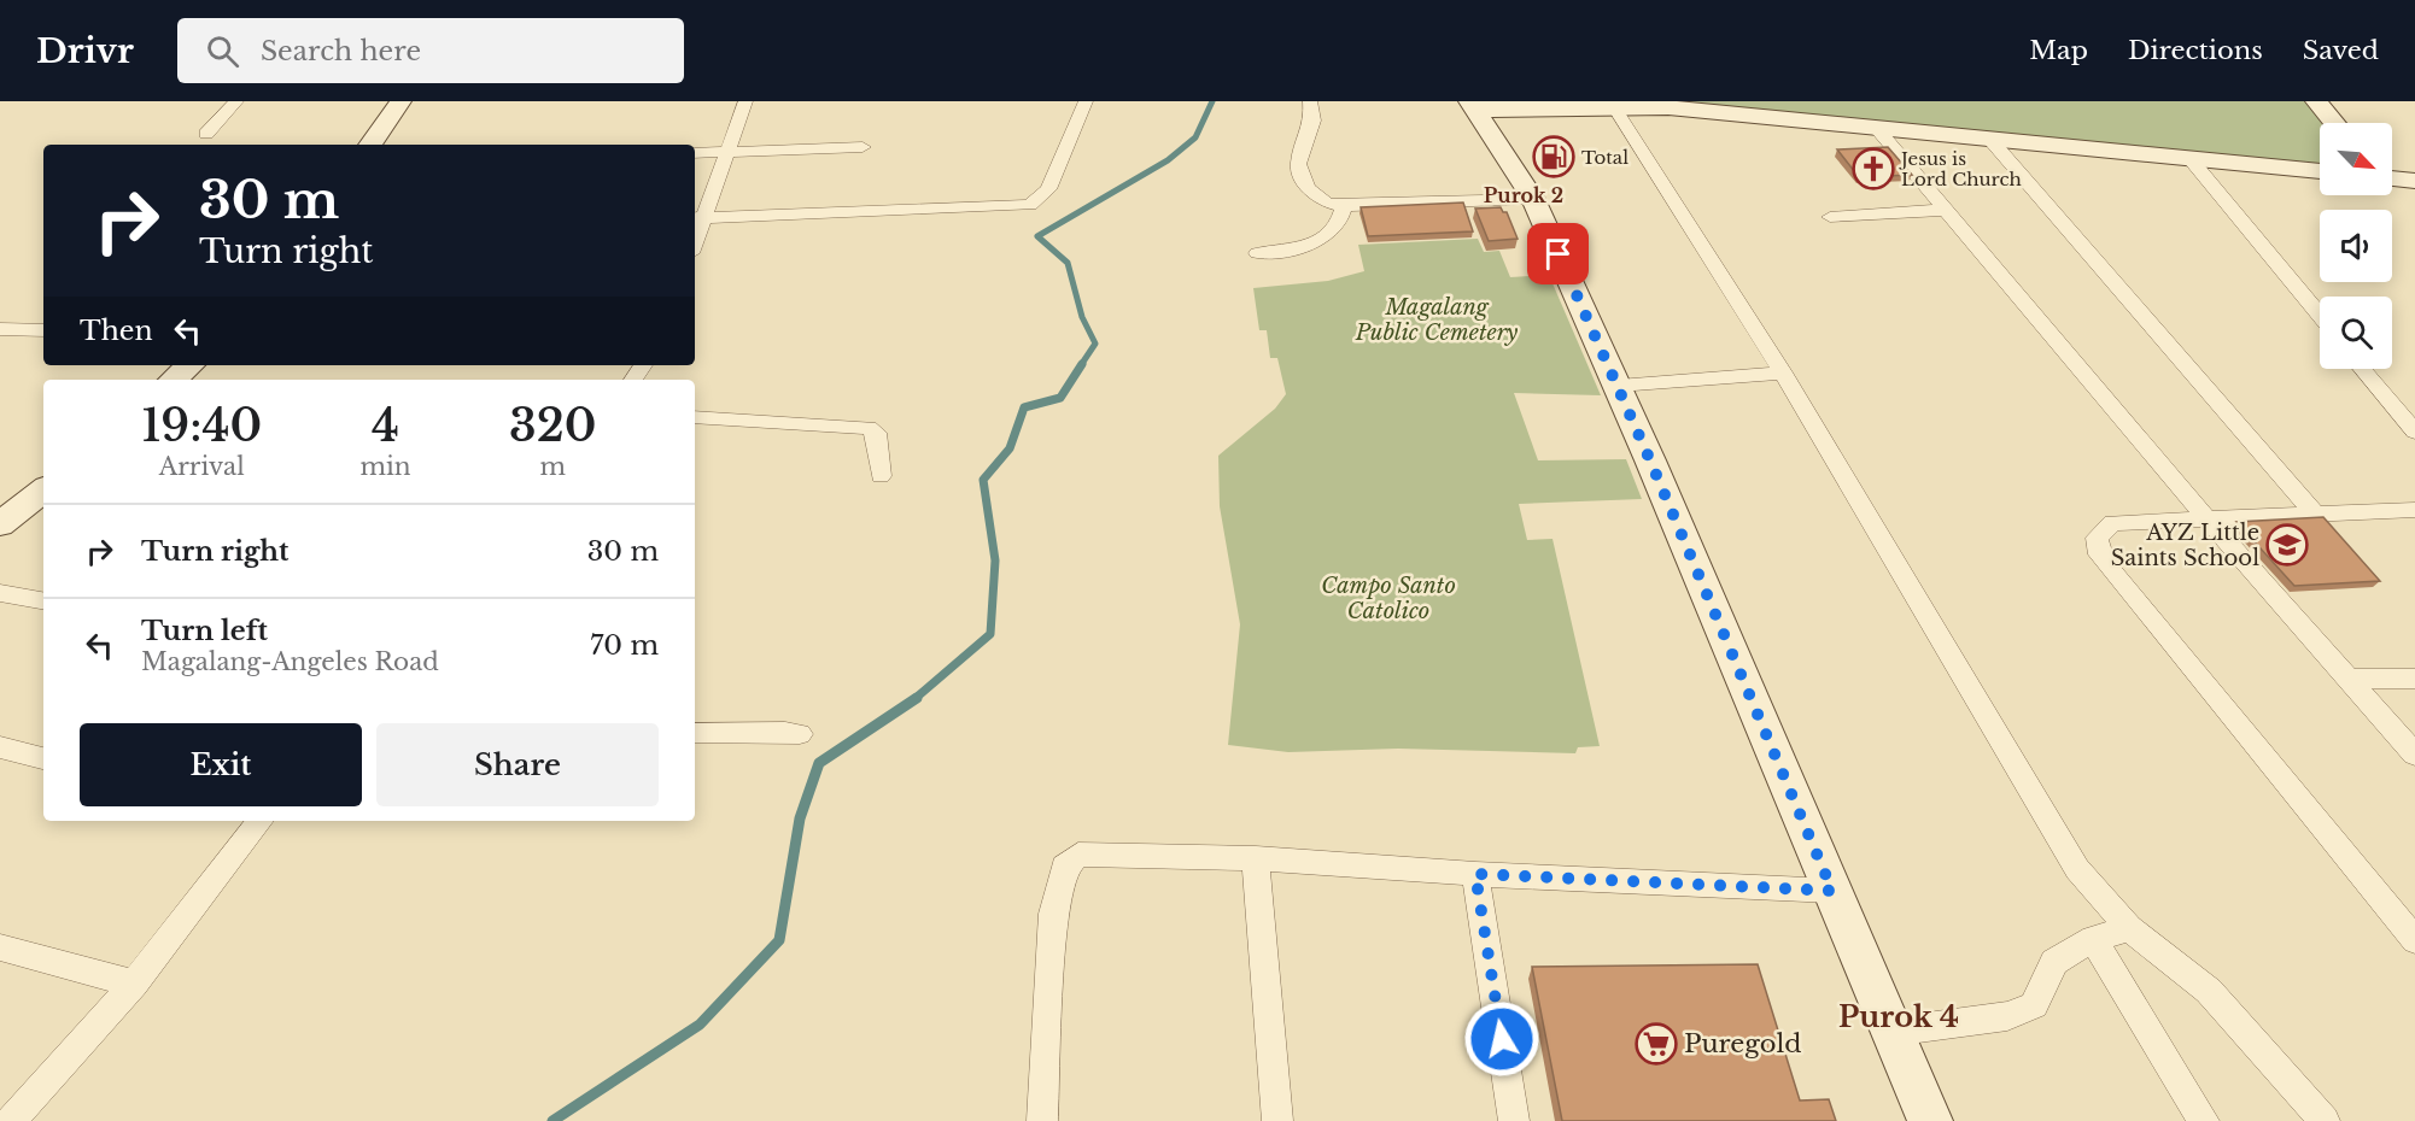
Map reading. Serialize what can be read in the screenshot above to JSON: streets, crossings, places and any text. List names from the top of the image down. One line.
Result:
{"districts":["Purok 2","Purok 4"],"parks":["Magalang Public Cemetery","Campo Santo Catolico"],"places":{"fuel station":["Total"],"church":["Jesus is Lord Church"],"school or university":["AYZ Little Saints School"],"supermarket":["Puregold"]},"north":"bottom right","page":{"header":"Drivr","search":"Search here","nav":["Map","Directions","Saved"],"turn":["30 m","Turn right"],"then":"Then","eta":["19:40","Arrival","4","min","320","m"],"list":[{"name":"Turn right","value":"30 m"},{"name":"Turn left","note":"Magalang-Angeles Road","value":"70 m"}],"buttons":["Exit","Share"]}}
